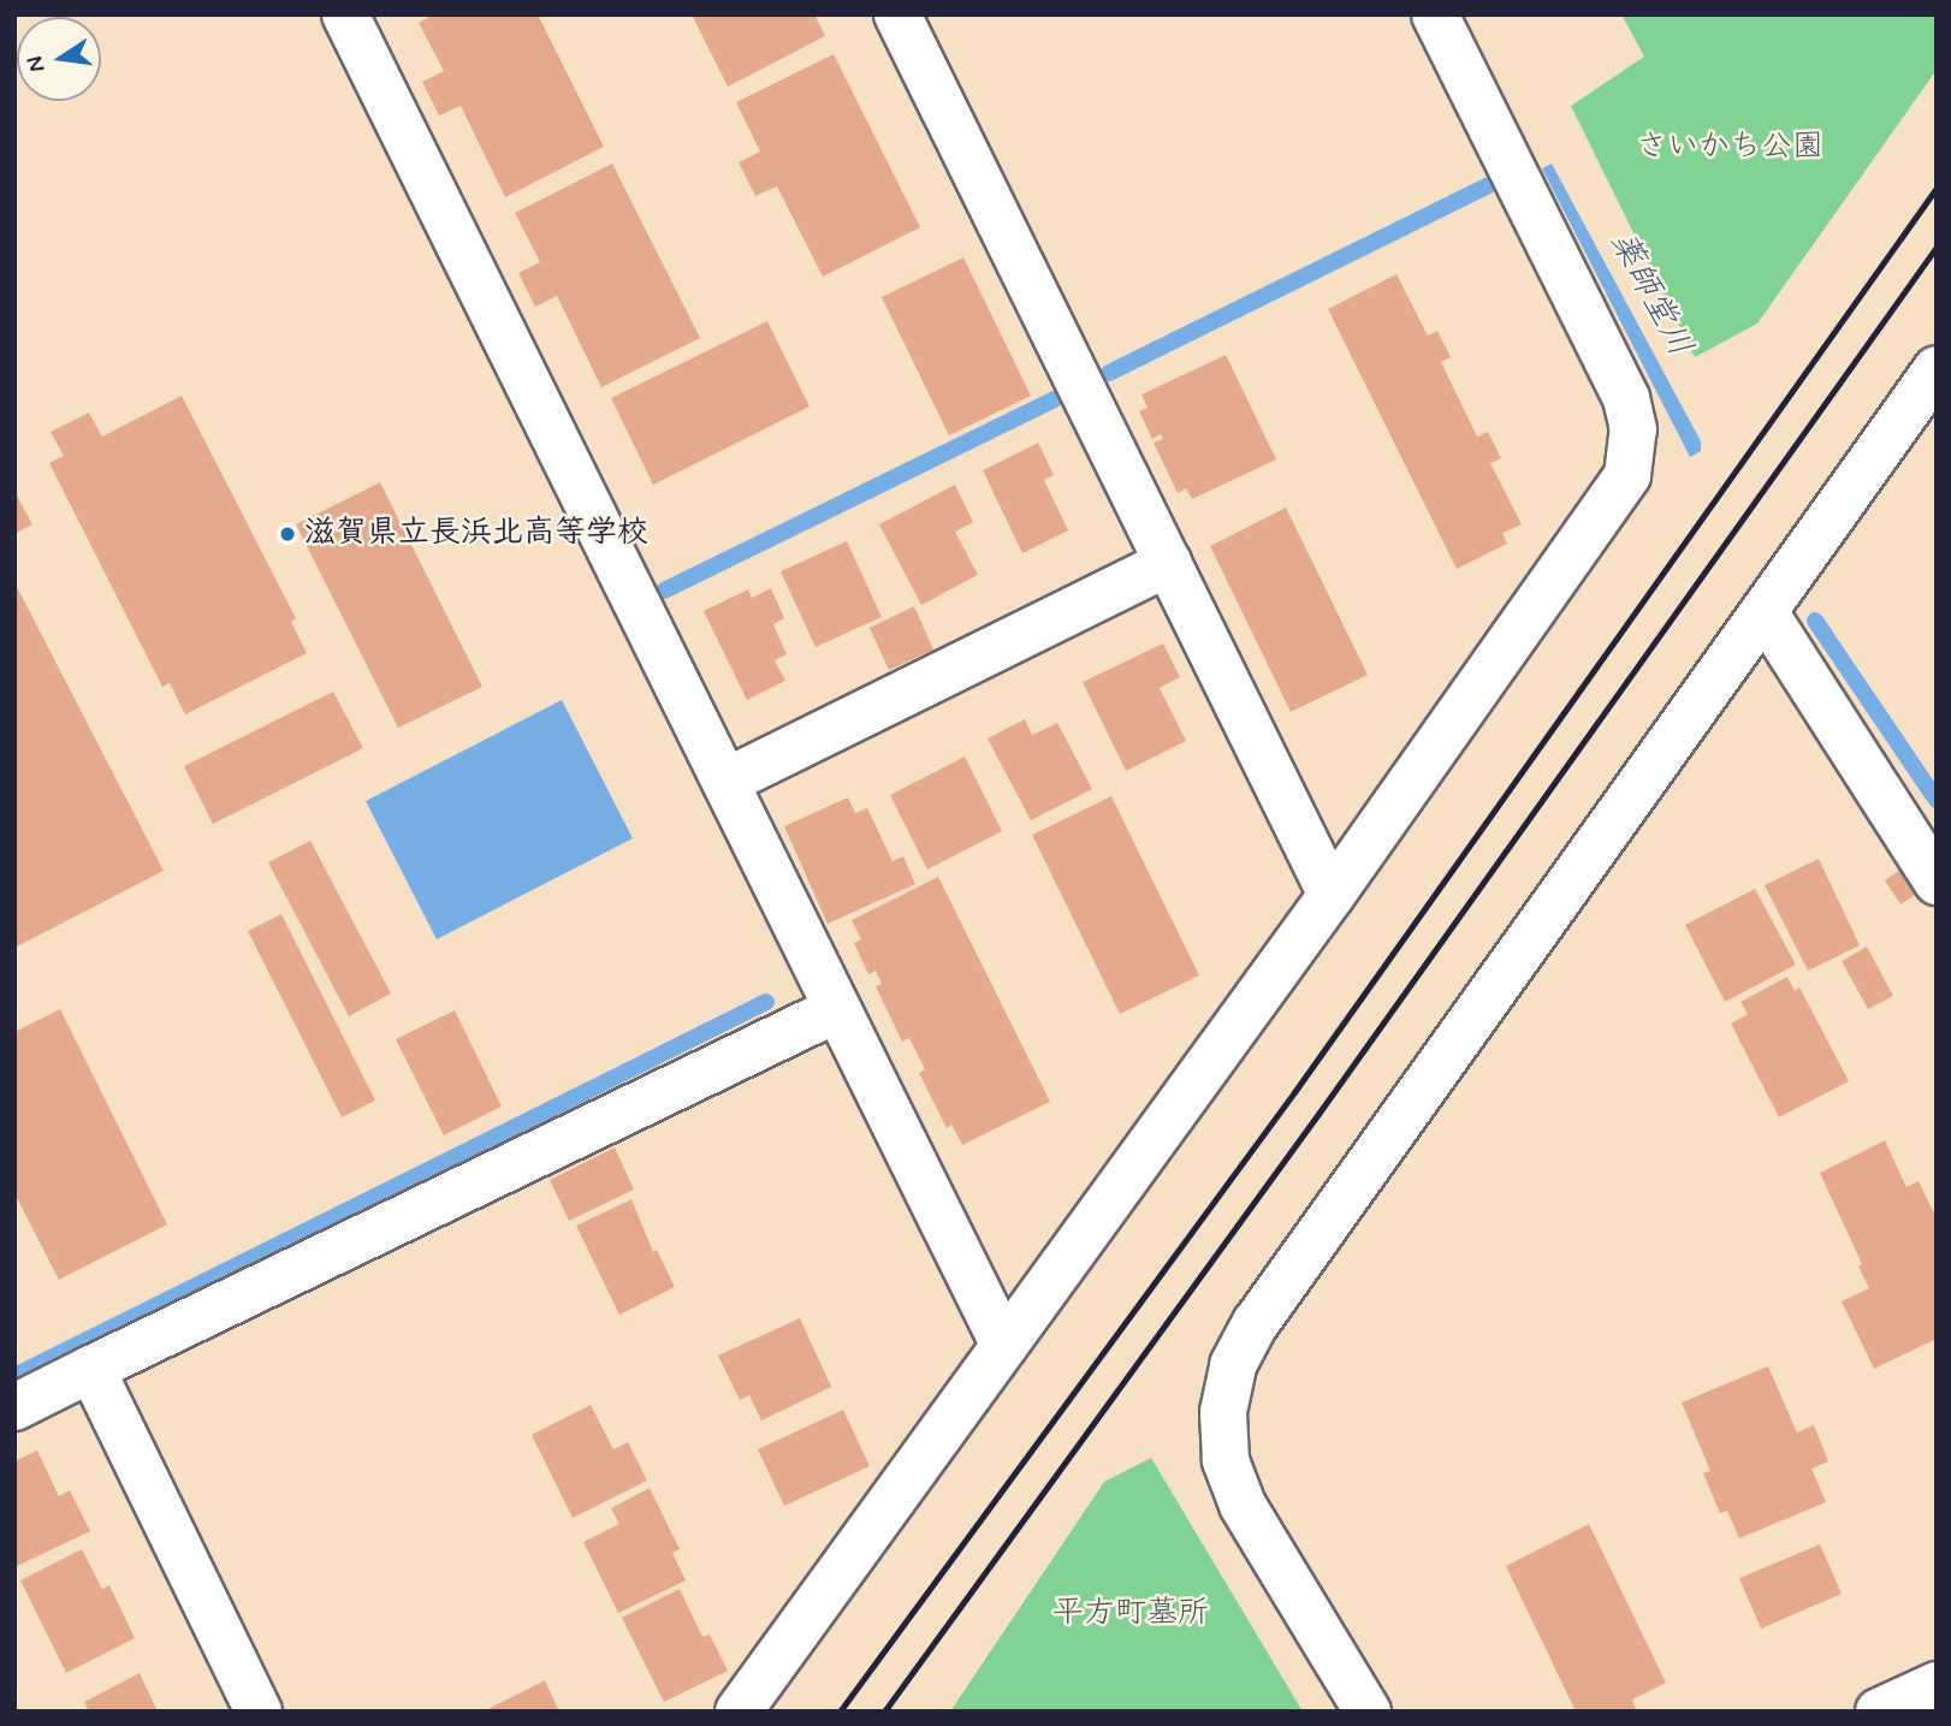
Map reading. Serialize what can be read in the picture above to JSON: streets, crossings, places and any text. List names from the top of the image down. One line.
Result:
{"water":["薬師堂川"],"parks":["さいかち公園","平方町墓所"],"places":["滋賀県立長浜北高等学校"],"north":"left"}
